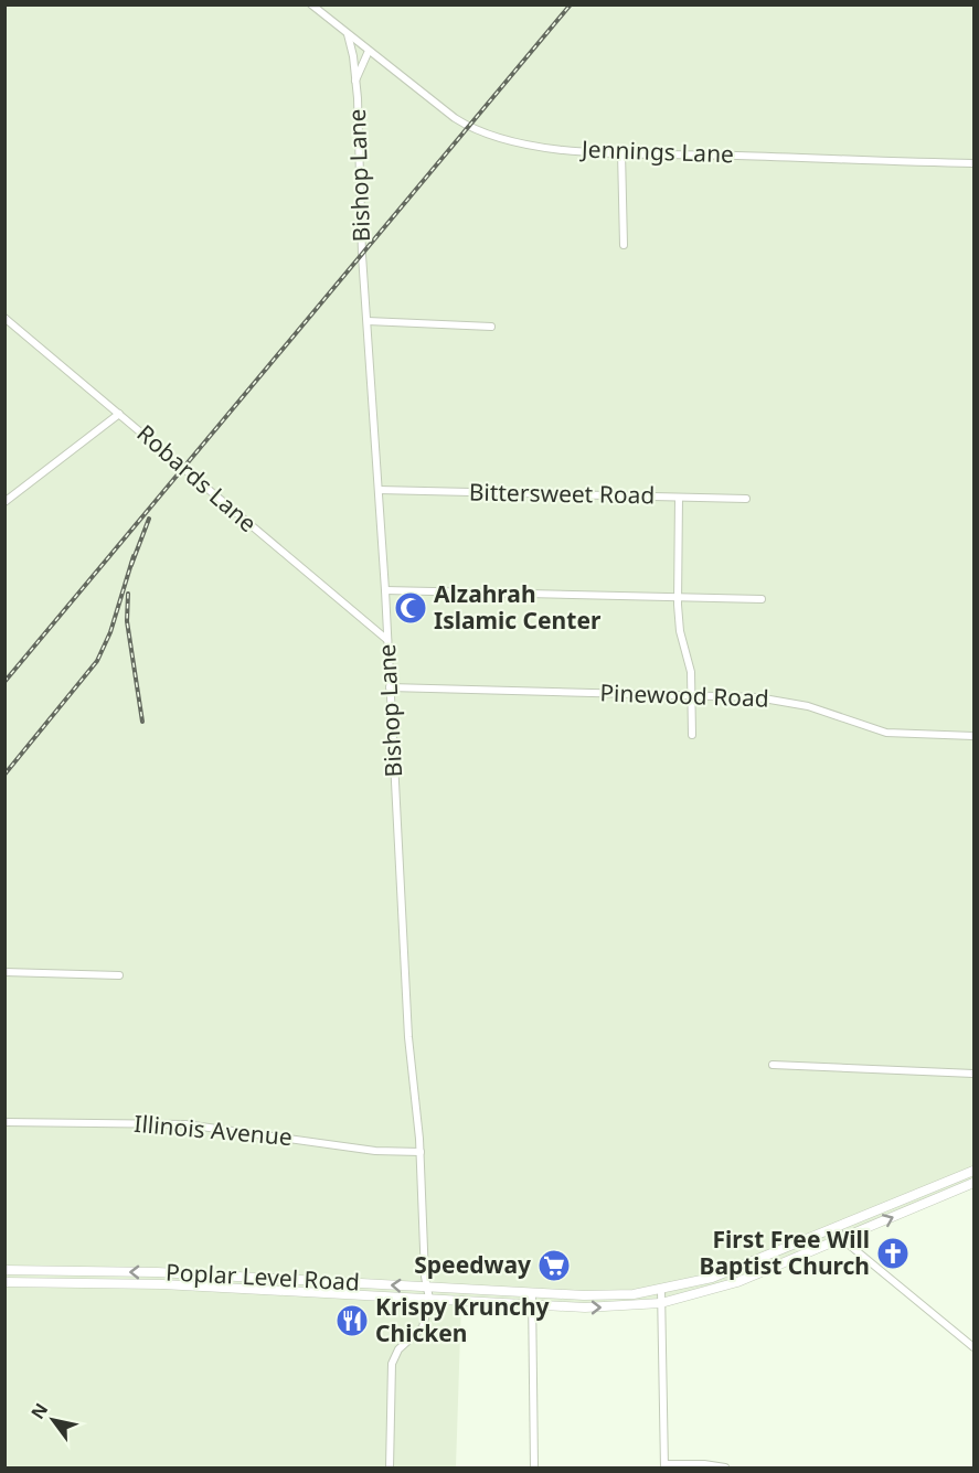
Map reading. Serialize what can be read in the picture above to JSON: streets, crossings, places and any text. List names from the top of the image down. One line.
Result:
{"streets":{"main road":["Poplar Level Road"],"street":["Jennings Lane","Bishop Lane","Robards Lane","Bittersweet Road","Pinewood Road","Illinois Avenue"]},"crossings":[["Jennings Lane","Bishop Lane"],["Bishop Lane","Robards Lane"],["Bishop Lane","Bittersweet Road"],["Bishop Lane","Pinewood Road"],["Bishop Lane","Illinois Avenue"],["Bishop Lane","Poplar Level Road"]],"places":{"mosque":["Alzahrah Islamic Center"],"church":["First Free Will Baptist Church"],"supermarket":["Speedway"],"restaurant":["Krispy Krunchy Chicken"]},"north":"top left"}
